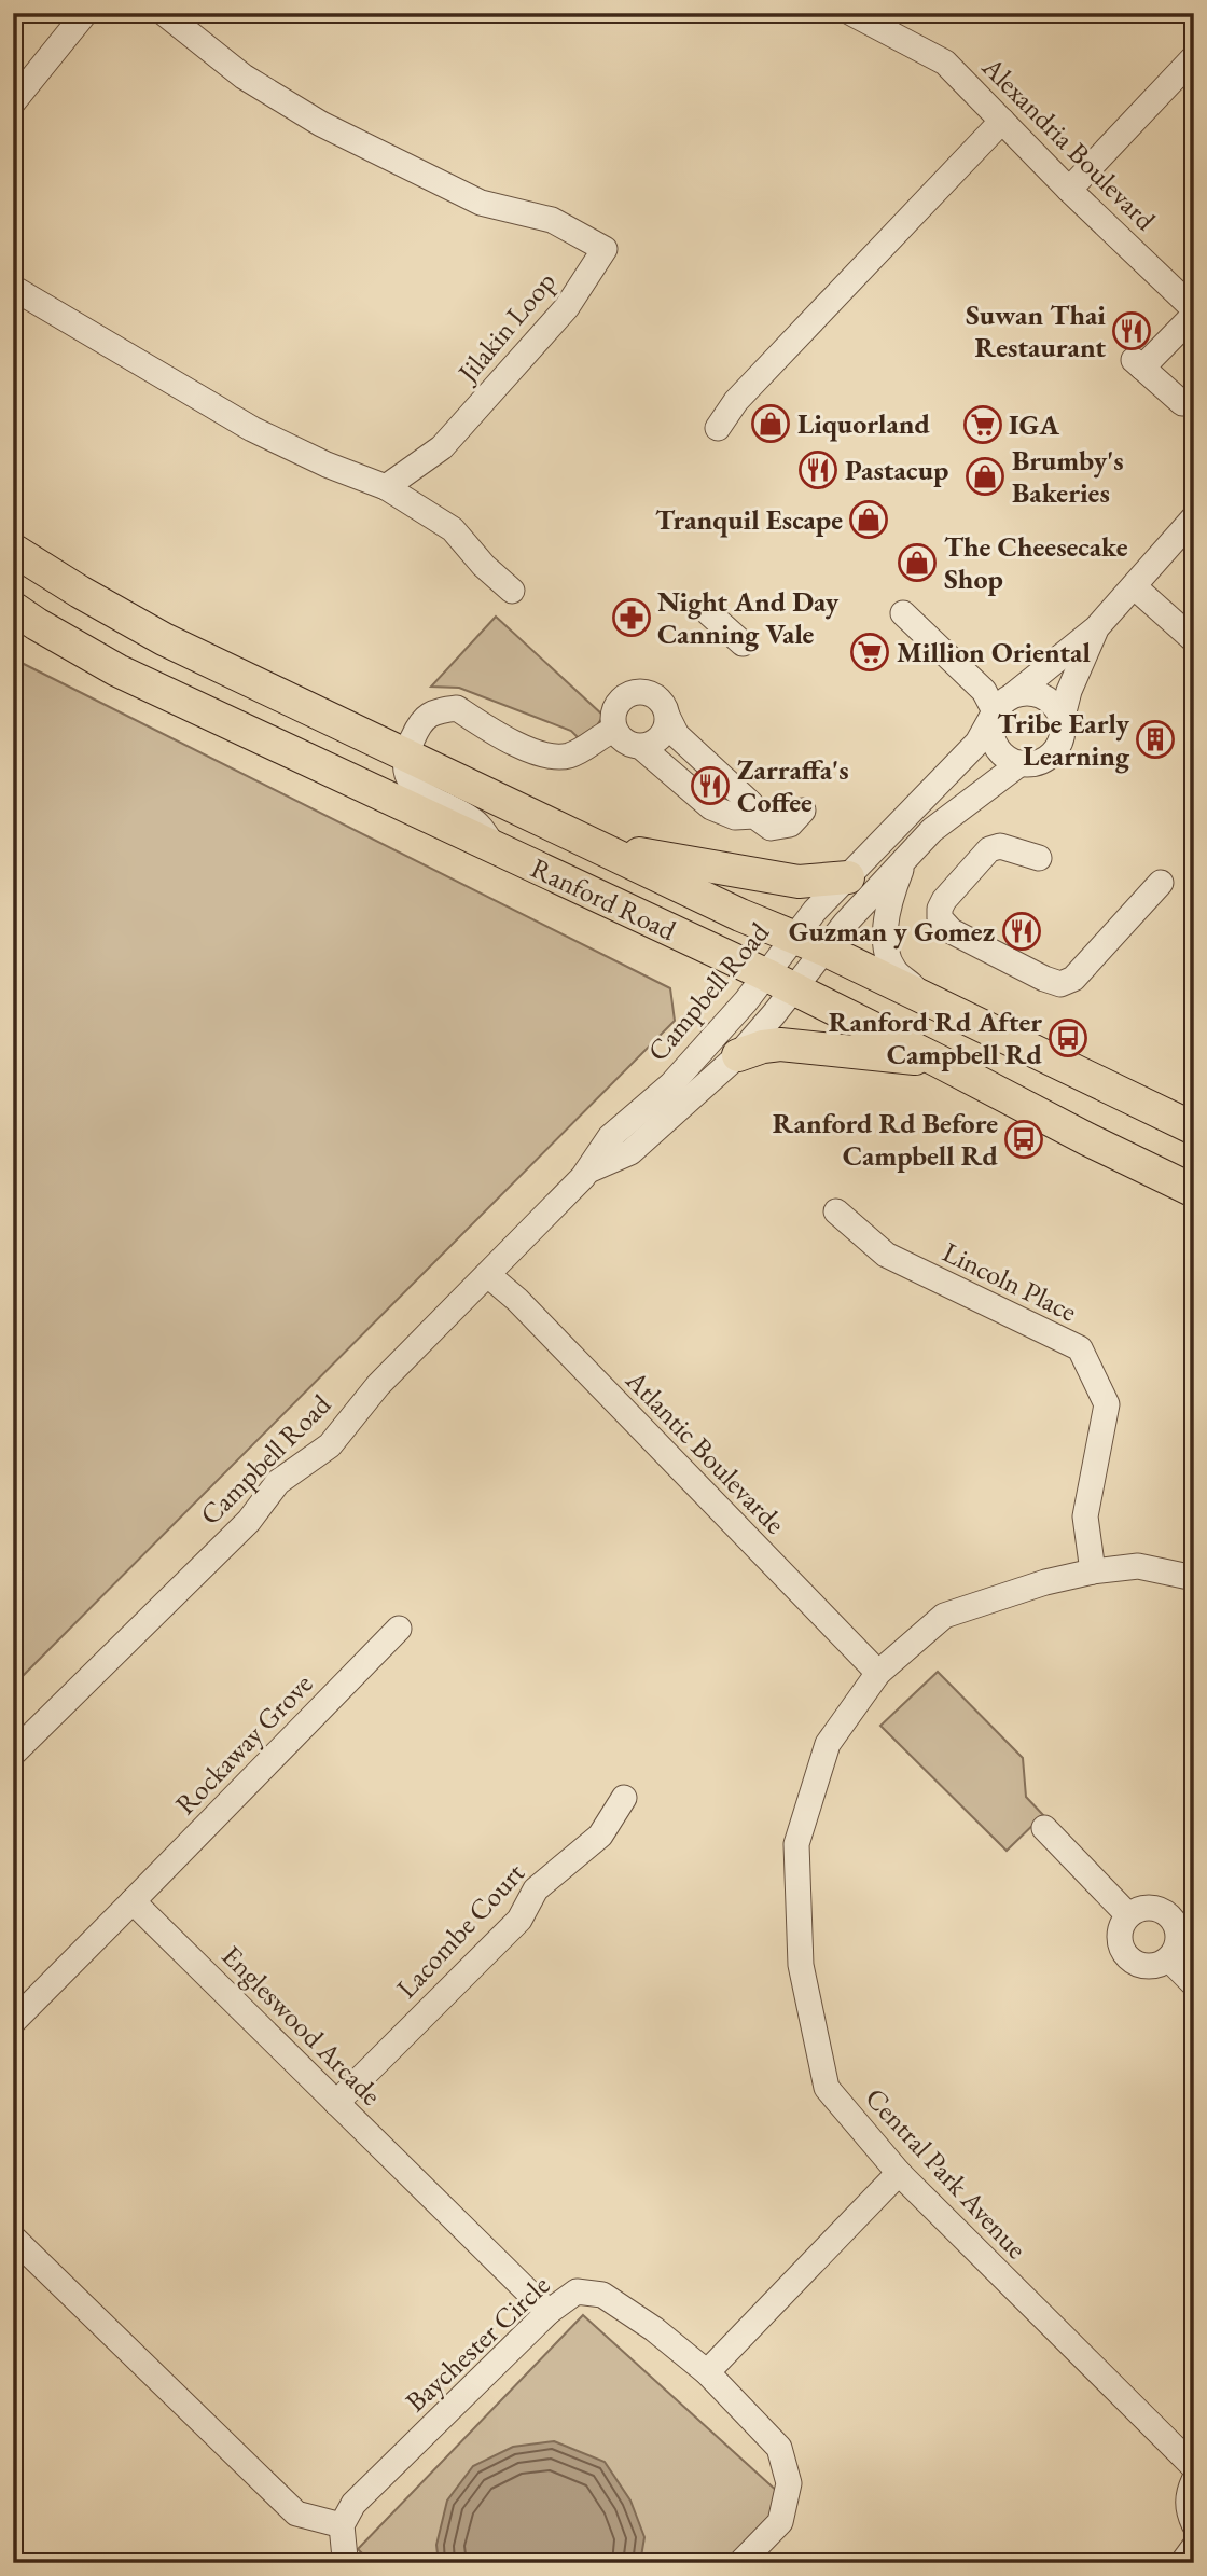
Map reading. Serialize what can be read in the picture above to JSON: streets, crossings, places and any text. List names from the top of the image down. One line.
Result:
{"streets":{"main road":["Ranford Road"],"street":["Alexandria Boulevard","Jilakin Loop","Campbell Road","Lincoln Place","Atlantic Boulevarde","Rockaway Grove","Lacombe Court","Engleswood Arcade","Central Park Avenue","Baychester Circle"]},"crossings":[["Ranford Road","Campbell Road"],["Campbell Road","Atlantic Boulevarde"],["Lincoln Place","Central Park Avenue"],["Atlantic Boulevarde","Central Park Avenue"],["Rockaway Grove","Engleswood Arcade"],["Lacombe Court","Engleswood Arcade"],["Engleswood Arcade","Baychester Circle"]],"places":{"restaurant":["Suwan Thai Restaurant","Pastacup","Zarraffa's Coffee","Guzman y Gomez"],"shop":["Liquorland","Brumby's Bakeries","Tranquil Escape","The Cheesecake Shop"],"supermarket":["IGA","Million Oriental"],"pharmacy":["Night And Day Canning Vale"],"building":["Tribe Early Learning"],"bus stop":["Ranford Rd After Campbell Rd","Ranford Rd Before Campbell Rd"]}}
